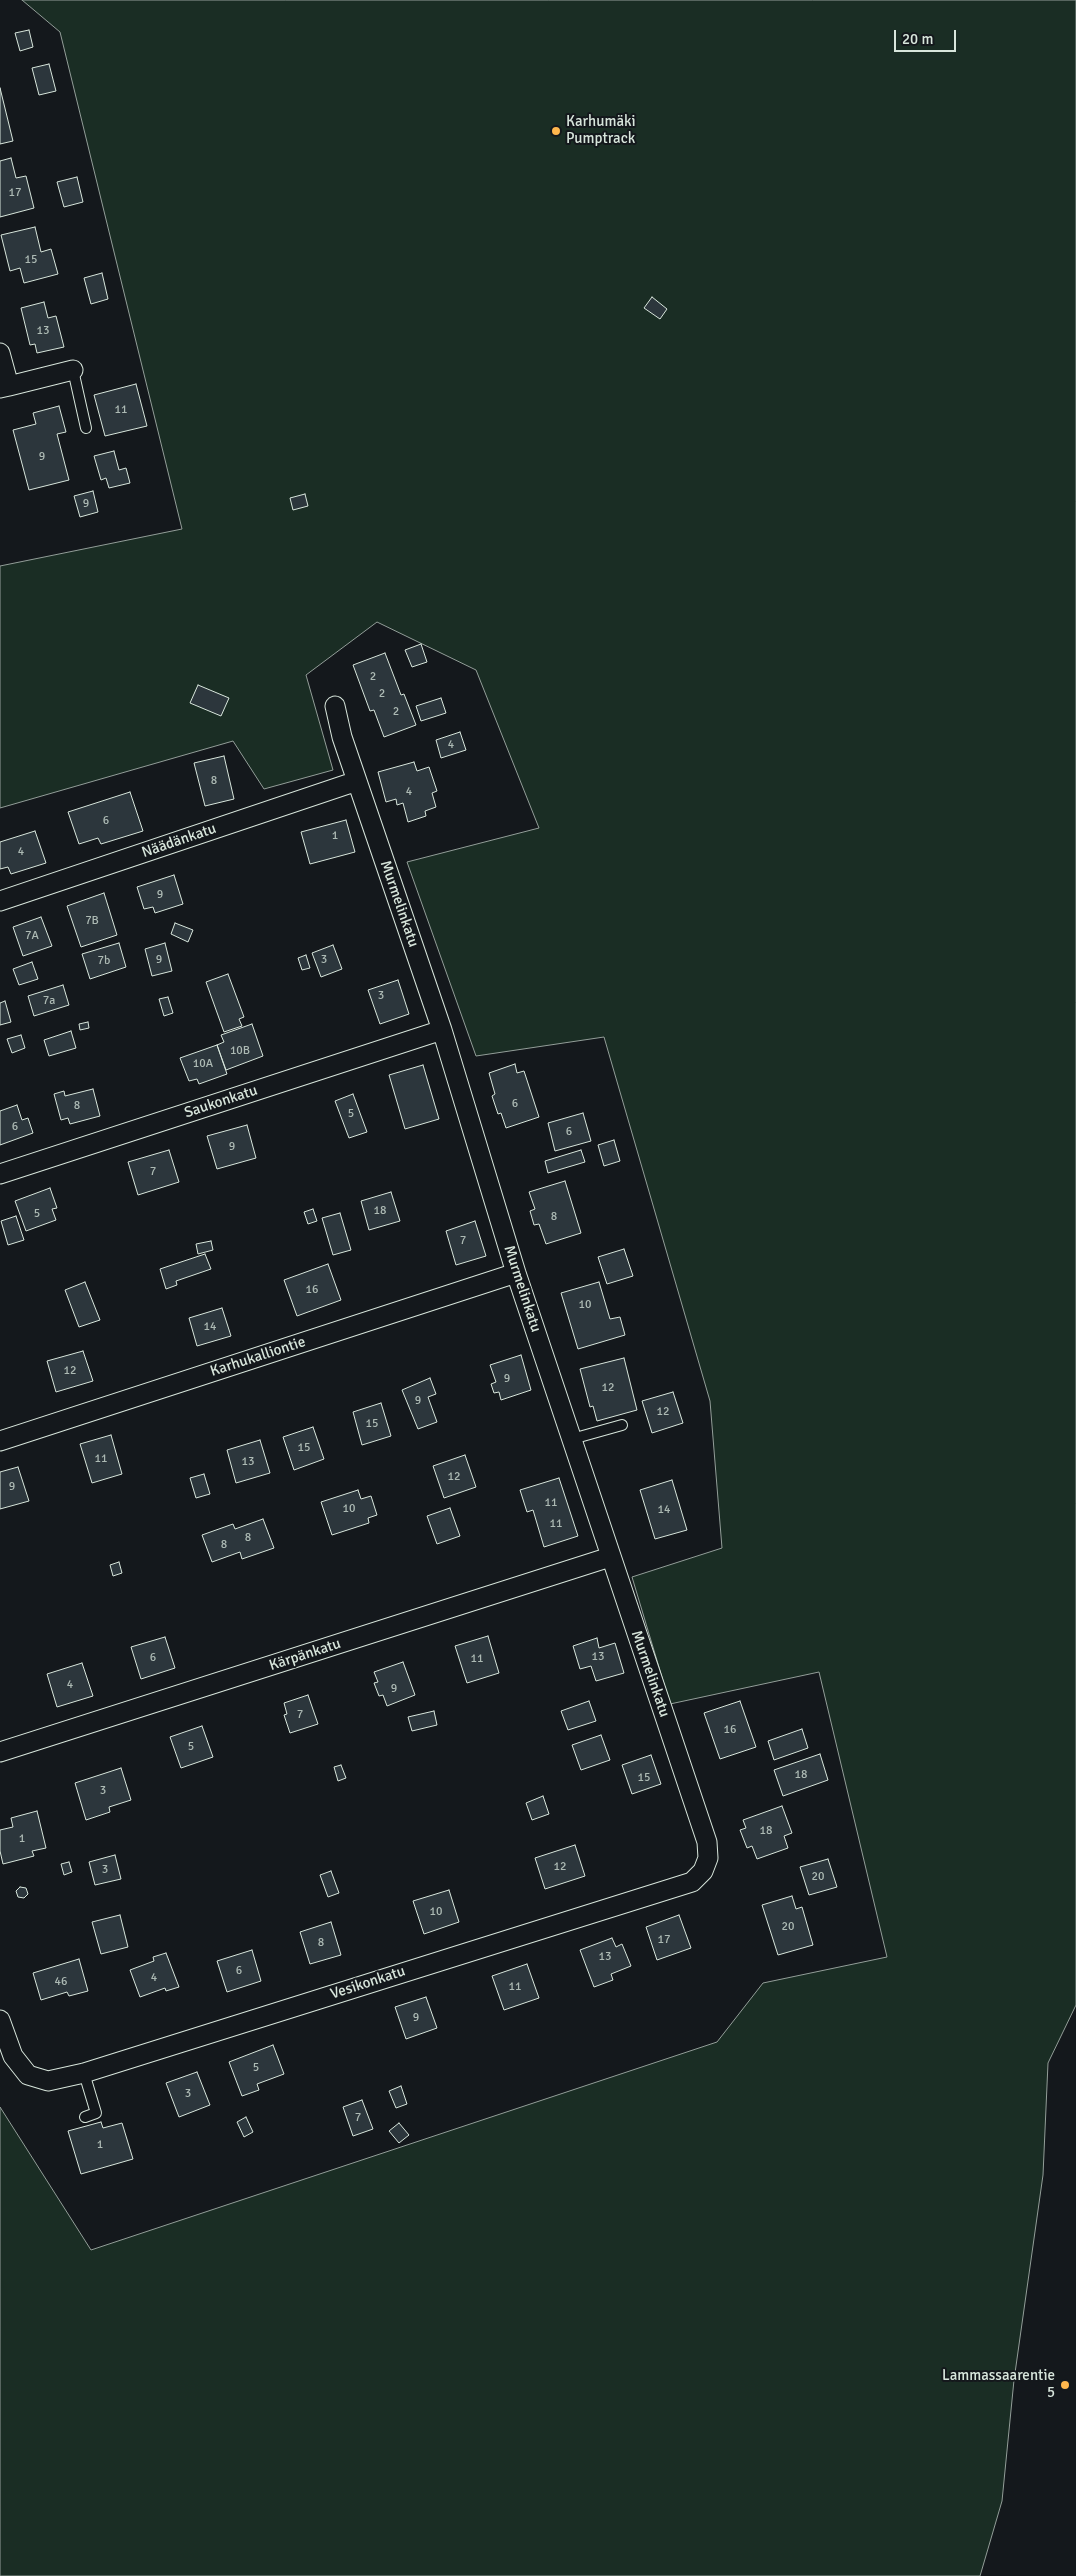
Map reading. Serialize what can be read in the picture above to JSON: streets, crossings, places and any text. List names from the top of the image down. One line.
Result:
{"streets":{"street":["Näädänkatu","Murmelinkatu","Saukonkatu","Karhukalliontie","Kärpänkatu","Vesikonkatu"]},"crossings":[["Näädänkatu","Murmelinkatu"],["Murmelinkatu","Saukonkatu"],["Murmelinkatu","Karhukalliontie"],["Murmelinkatu","Kärpänkatu"],["Murmelinkatu","Vesikonkatu"]],"places":["Karhumäki Pumptrack","Lammassaarentie 5"],"house_numbers":["17","15","13","11","9","9","2","2","2","4","8","4","6","1","4","9","7B","7A","9","3","7b","3","7a","10B","10A","6","8","5","6","6","9","7","18","5","8","7","16","10","14","12","9","12","9","12","15","15","11","13","12","9","11","10","14","11","8","8","13","6","11","4","9","7","16","5","18","15","3","18","1","12","3","20","10","20","17","8","13","6","4","46","11","9","5","3","7","1"],"scale_bar":"20 m"}
